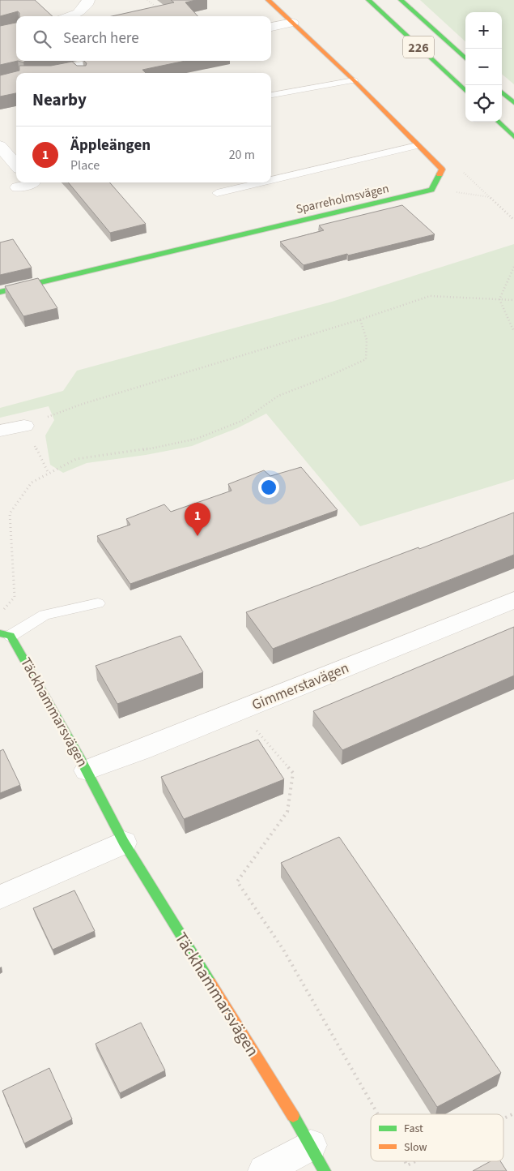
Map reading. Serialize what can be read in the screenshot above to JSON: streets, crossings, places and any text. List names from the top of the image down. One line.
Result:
{"streets":{"street":["226","Sparreholmsvägen","Gimmerstavägen","Täckhammarsvägen"]},"crossings":[["Gimmerstavägen","Täckhammarsvägen"]],"legend":["Fast","Slow"],"page":{"map_buttons":["+","−"],"search":"Search here","heading":"Nearby","list":[{"mark":"1","name":"Äppleängen","note":"Place","value":"20 m"}],"pins":"1"}}
